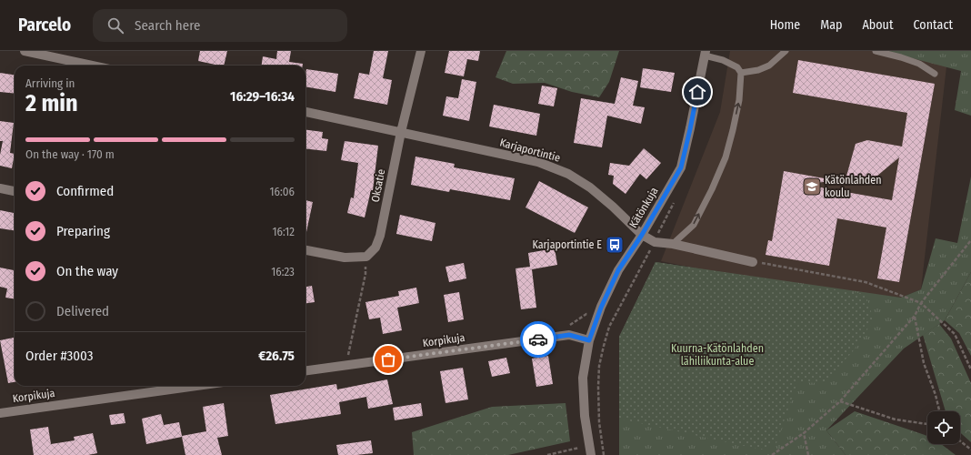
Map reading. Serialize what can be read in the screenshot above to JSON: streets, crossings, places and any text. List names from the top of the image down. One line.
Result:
{"streets":{"street":["Karjaportintie","Oksatie","Kätönkuja","Korpikuja"]},"crossings":[["Karjaportintie","Oksatie"],["Karjaportintie","Kätönkuja"],["Kätönkuja","Korpikuja"]],"parks":["Kuurna-Kätönlahden lähiliikunta-alue"],"places":{"school or university":["Kätönlahden koulu"],"bus stop":["Karjaportintie E"]},"page":{"header":"Parcelo","search":"Search here","nav":["Home","Map","About","Contact"],"heading":["2 min","Arriving in","16:29–16:34"],"panel":["Order #3003","€26.75"],"bar":"On the way · 170 m","list":[["Confirmed","16:06"],["Preparing","16:12"],["On the way","16:23"],"Delivered"]}}
